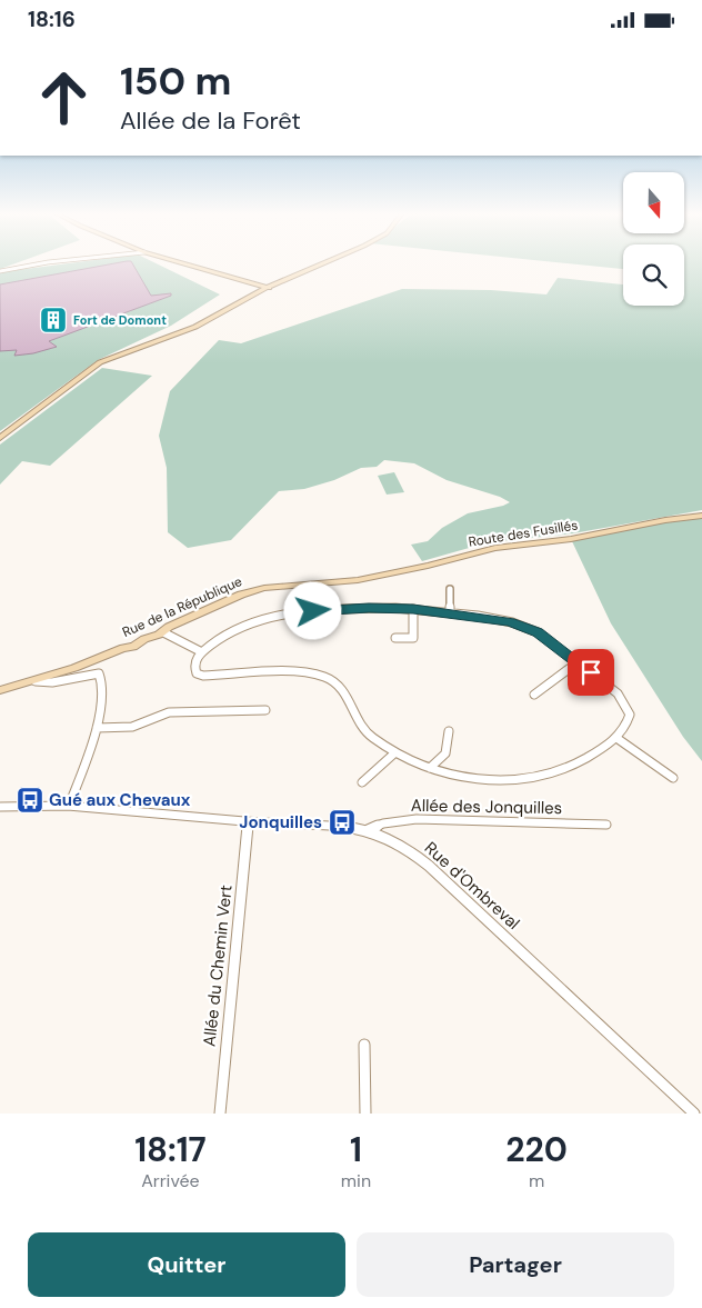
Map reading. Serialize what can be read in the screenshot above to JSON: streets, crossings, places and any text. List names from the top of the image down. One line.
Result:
{"streets":{"street":["Route des Fusillés","Rue de la République","Allée des Jonquilles","Rue d'Ombreval","Allée du Chemin Vert"]},"crossings":[["Route des Fusillés","Rue de la République"],["Allée des Jonquilles","Rue d'Ombreval"],["Rue d'Ombreval","Allée du Chemin Vert"]],"places":{"building":["Fort de Domont"],"bus stop":["Gué aux Chevaux","Jonquilles"]},"north":"bottom","page":{"status":"18:16","turn":["150 m","Allée de la Forêt"],"eta":["18:17","Arrivée","1","min","220","m"],"buttons":["Quitter","Partager"]}}
